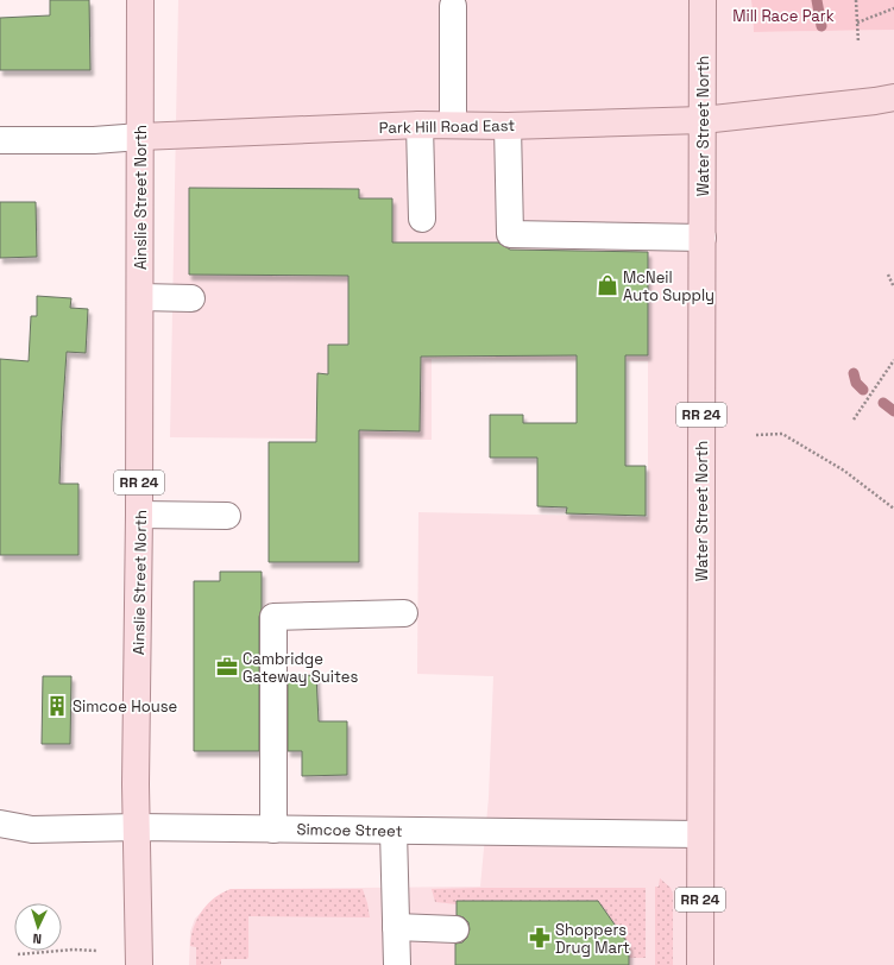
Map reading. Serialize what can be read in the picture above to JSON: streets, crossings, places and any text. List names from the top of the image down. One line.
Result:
{"streets":{"main road":["Park Hill Road East","Water Street North","Ainslie Street North","RR 24"],"street":["Simcoe Street"]},"crossings":[["Park Hill Road East","Water Street North"],["Park Hill Road East","Ainslie Street North"],["Water Street North","Simcoe Street"],["Ainslie Street North","Simcoe Street"]],"parks":["Mill Race Park"],"places":{"shop":["McNeil Auto Supply"],"office":["Cambridge Gateway Suites"],"building":["Simcoe House"],"pharmacy":["Shoppers Drug Mart"]},"north":"bottom"}
